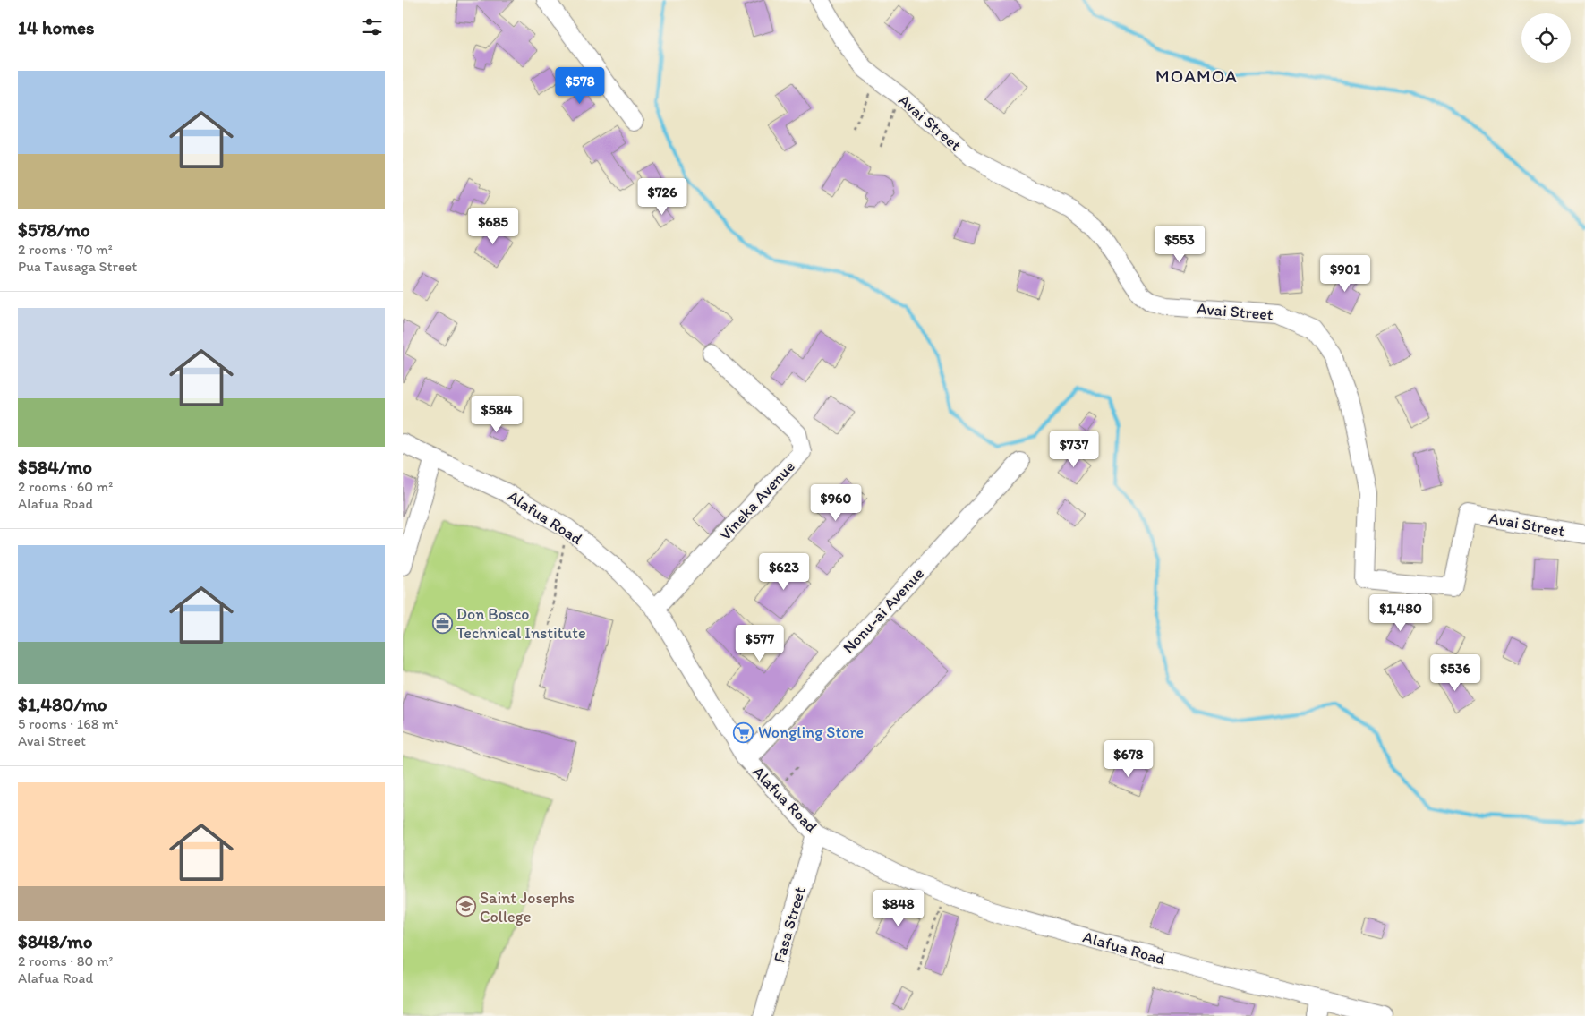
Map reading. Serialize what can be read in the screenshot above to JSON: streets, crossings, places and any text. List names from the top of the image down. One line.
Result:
{"streets":{"street":["Avai Street","Vineka Avenue","Alafua Road","Nonu-ai Avenue","Fasa Street"]},"crossings":[["Vineka Avenue","Alafua Road"],["Alafua Road","Nonu-ai Avenue"],["Alafua Road","Fasa Street"]],"districts":["MOAMOA"],"places":{"office":["Don Bosco Technical Institute"],"supermarket":["Wongling Store"],"school or university":["Saint Josephs College"]},"page":{"heading":"14 homes","list":[{"name":"$578/mo","note":"2 rooms · 70 m² · Pua Tausaga Street"},{"name":"$584/mo","note":"2 rooms · 60 m² · Alafua Road"},{"name":"$1,480/mo","note":"5 rooms · 168 m² · Avai Street"},{"name":"$848/mo","note":"2 rooms · 80 m² · Alafua Road"}],"price":["$578","$726","$685","$553","$901","$584","$737","$960","$623","$1,480","$577","$536","$678","$848"]}}
